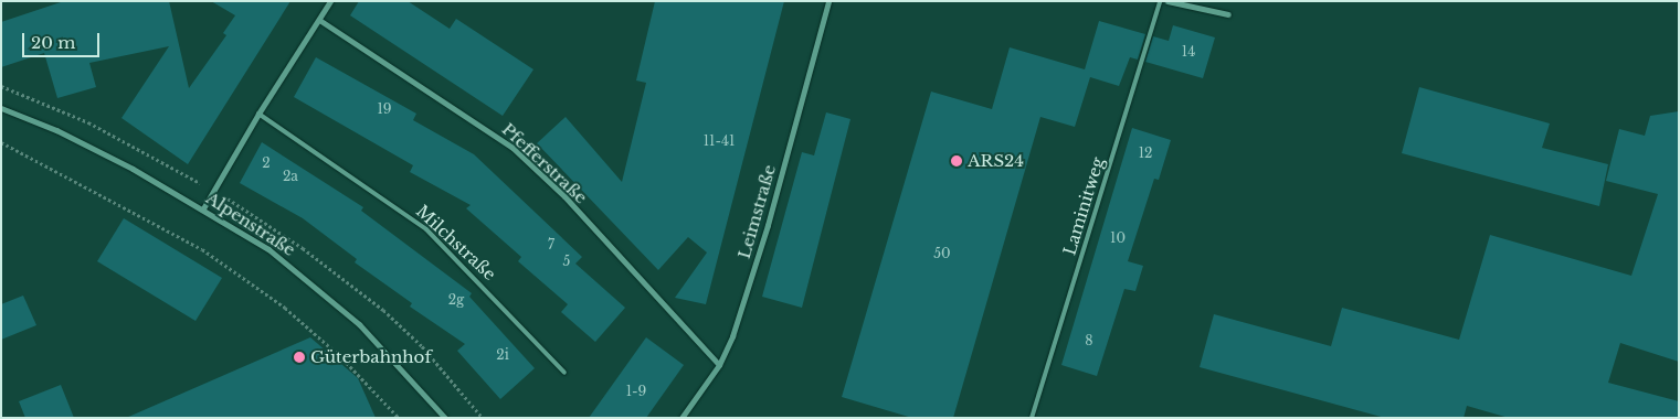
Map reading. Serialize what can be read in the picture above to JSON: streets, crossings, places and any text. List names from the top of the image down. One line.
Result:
{"streets":{"street":["Pfefferstraße","Leimstraße","Alpenstraße"],"lane":["Laminitweg","Milchstraße"]},"crossings":[["Pfefferstraße","Leimstraße"]],"places":["ARS24","Güterbahnhof"],"house_numbers":["14","19","11-41","12","2","2a","10","7","50","5","2g","8","2i","1-9"],"scale_bar":"20 m"}
